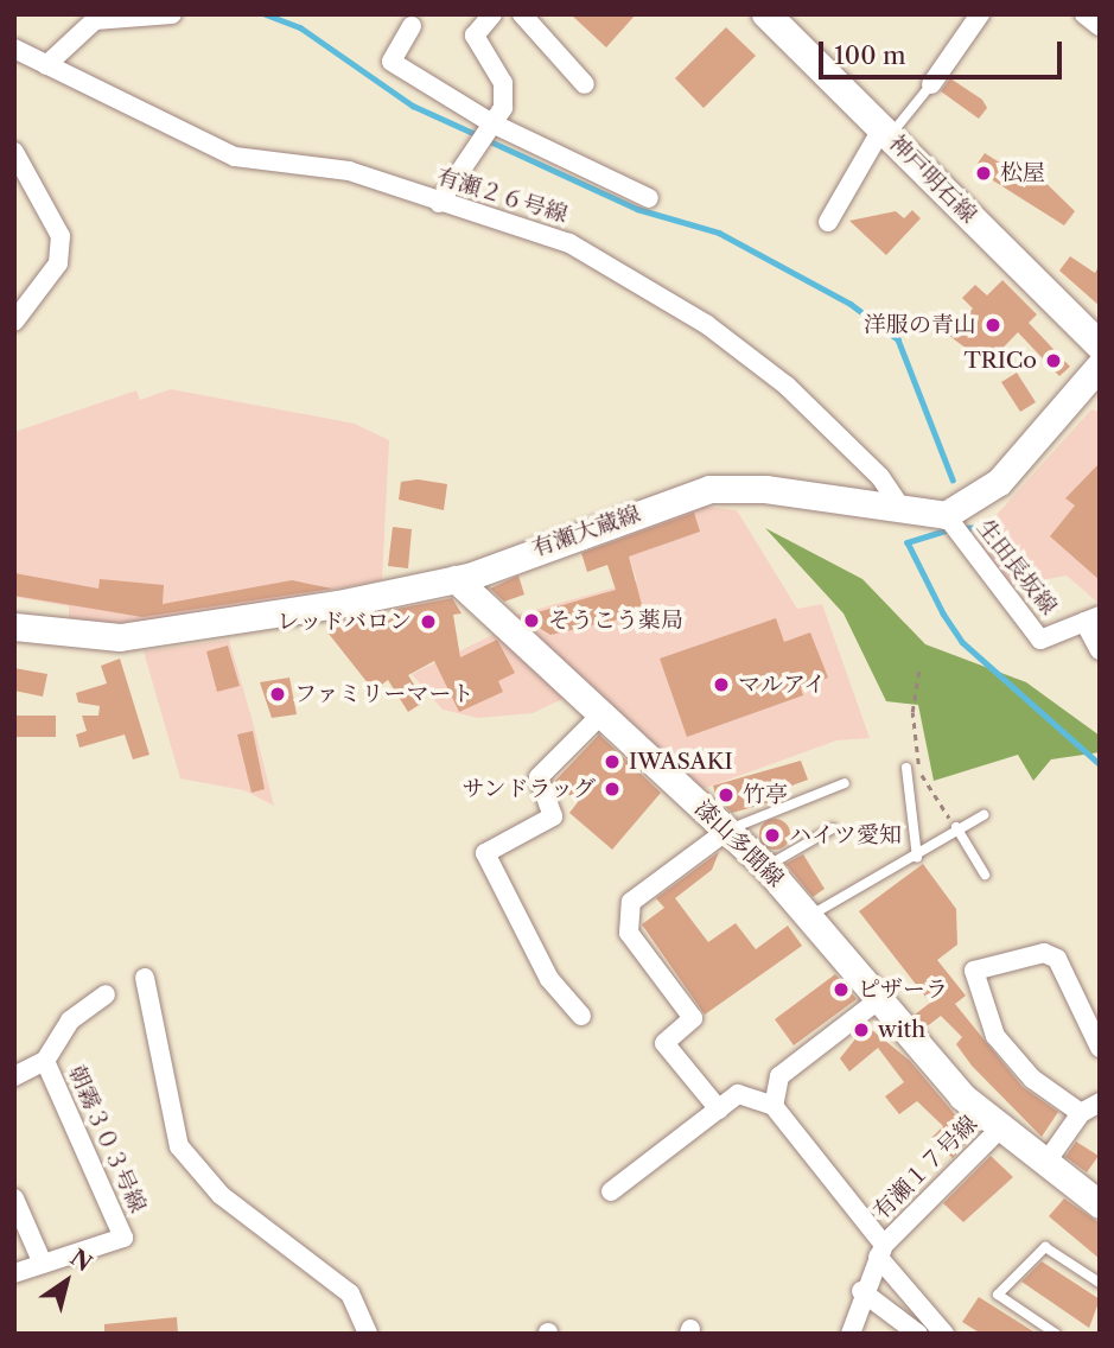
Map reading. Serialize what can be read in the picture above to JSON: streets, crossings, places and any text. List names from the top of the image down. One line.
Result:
{"streets":{"main road":["神戸明石線","有瀬大蔵線","漆山多聞線"],"street":["有瀬２６号線","生田長坂線","朝霧３０３号線","有瀬１７号線"]},"crossings":[["有瀬２６号線","有瀬大蔵線"],["有瀬大蔵線","生田長坂線"],["有瀬大蔵線","漆山多聞線"],["漆山多聞線","有瀬１７号線"]],"places":["松屋","洋服の青山","TRICo","そうこう薬局","レッドバロン","マルアイ","ファミリーマート","IWASAKI","サンドラッグ","竹亭","ハイツ愛知","ピザーラ","with"],"scale_bar":"100 m","north":"top right"}
